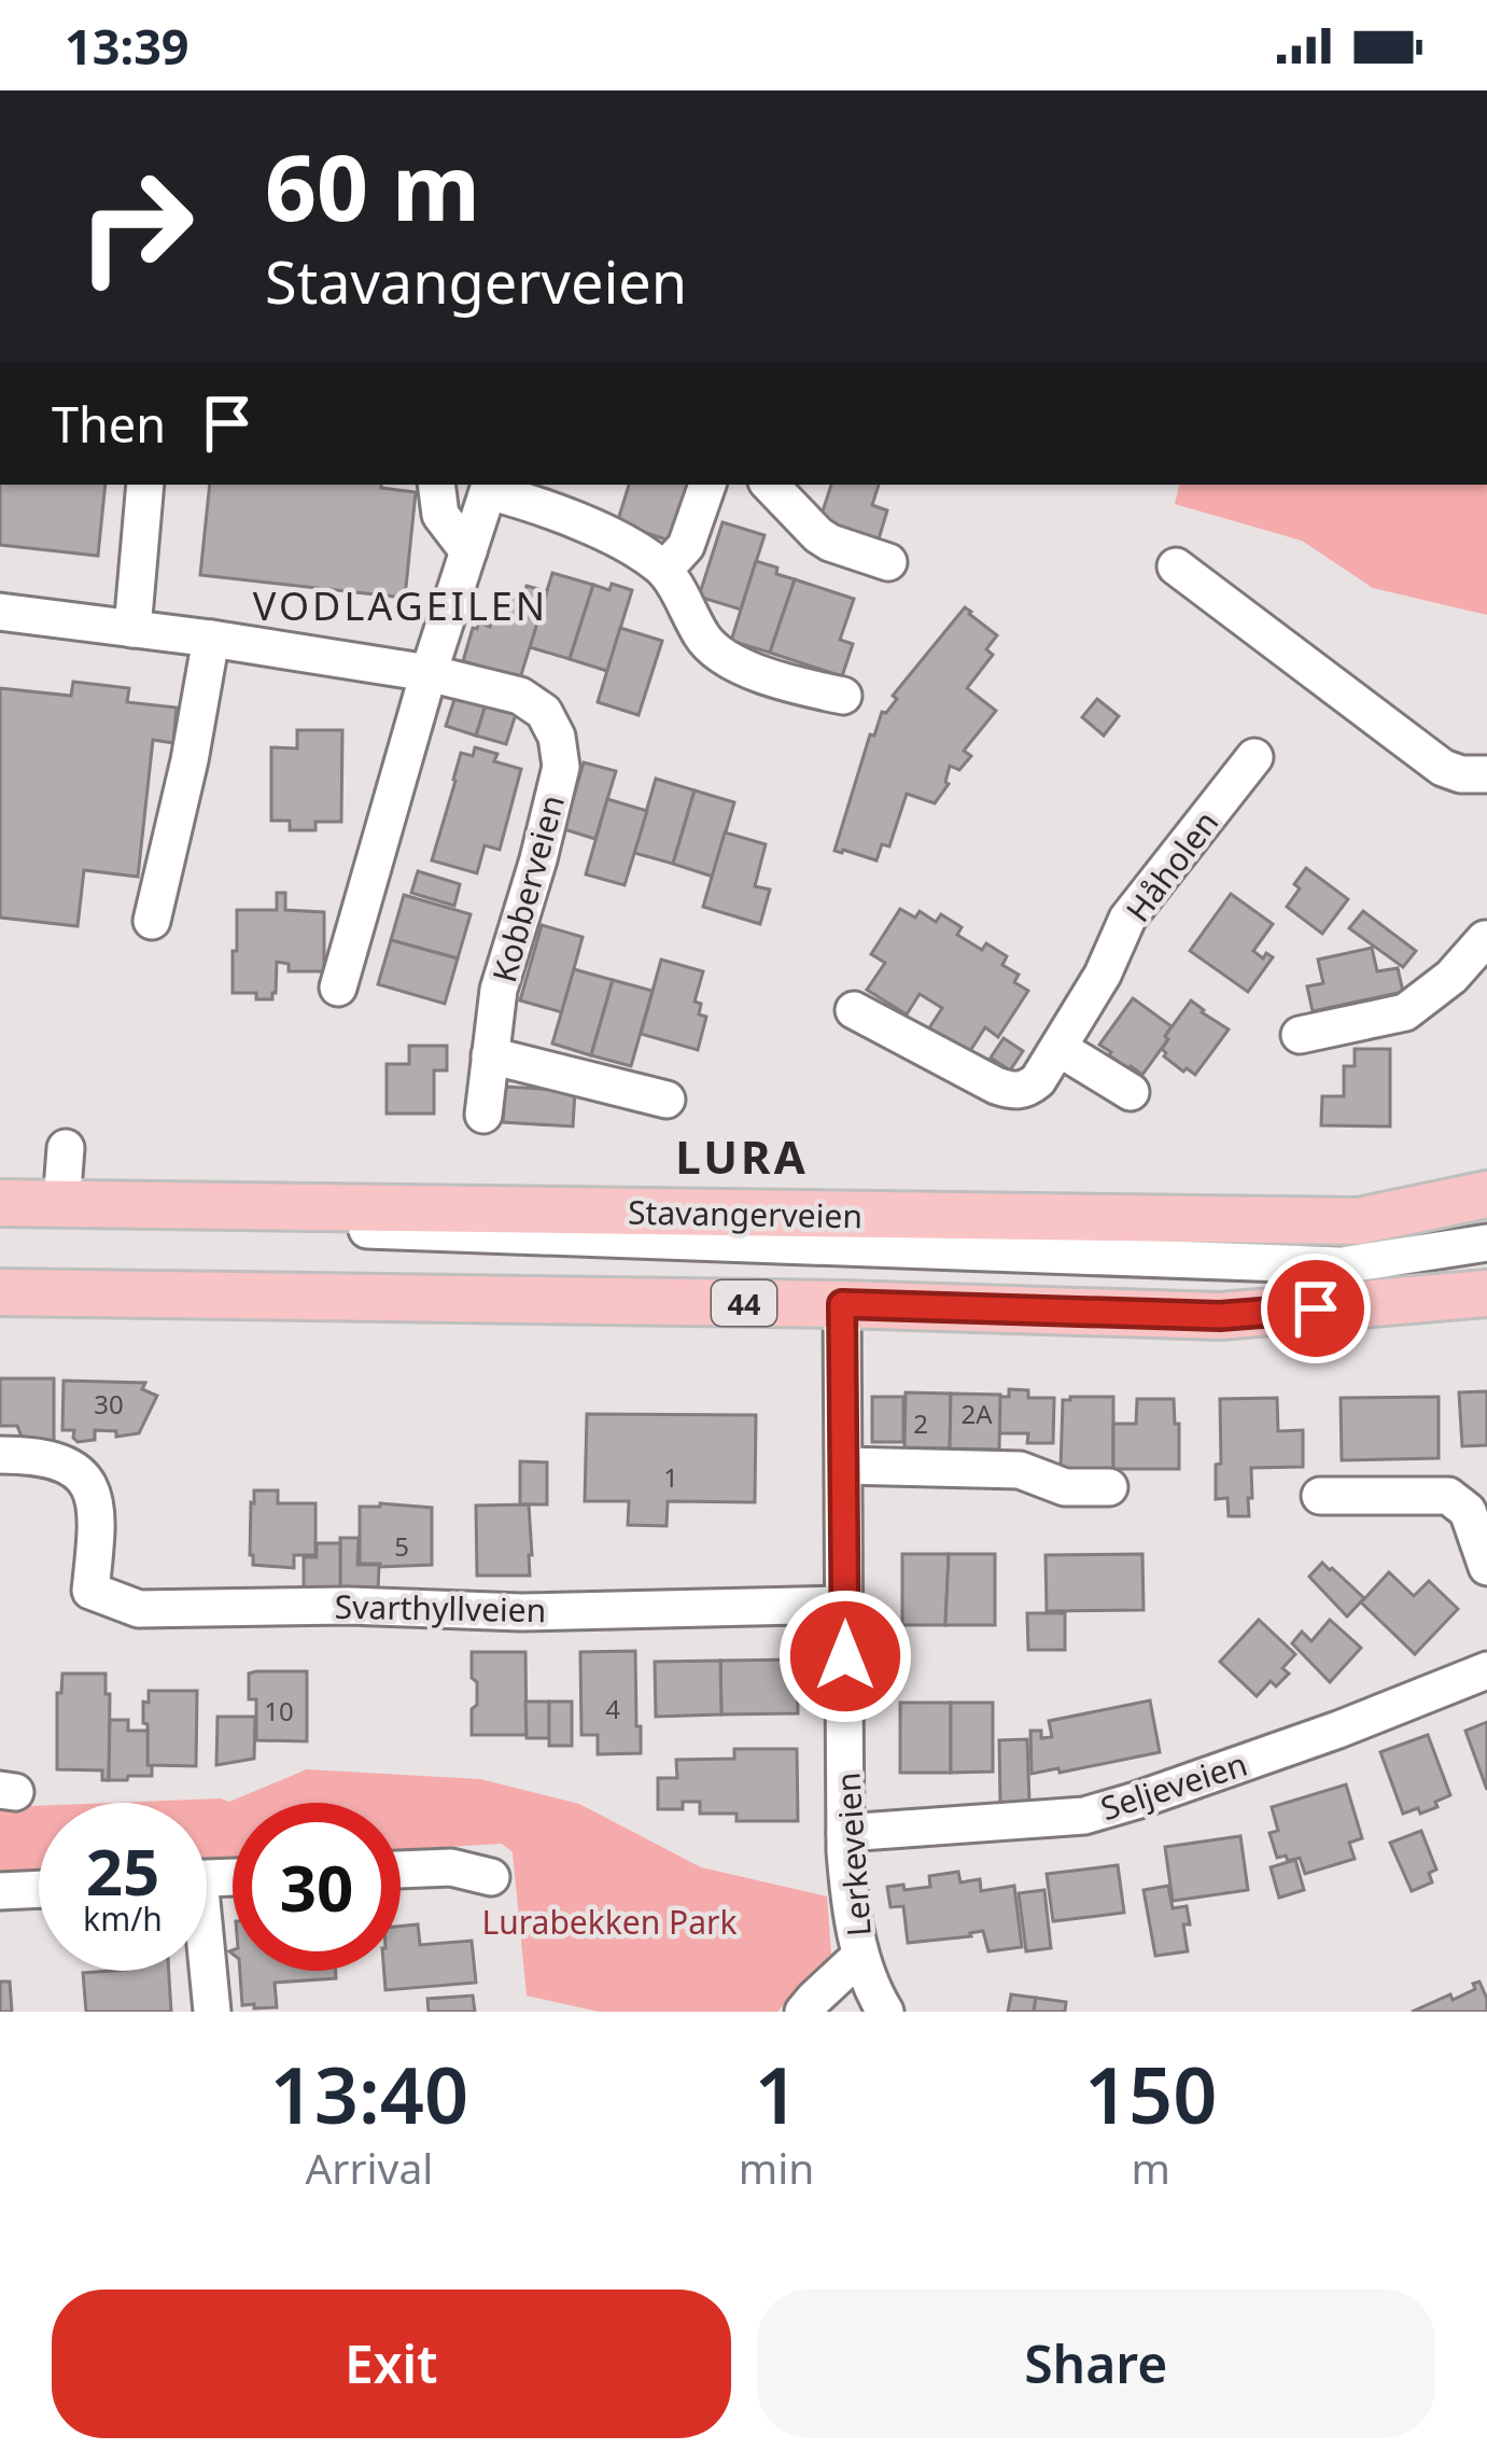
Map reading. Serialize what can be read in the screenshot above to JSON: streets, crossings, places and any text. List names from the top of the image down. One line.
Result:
{"streets":{"main road":["Stavangerveien","44"],"street":["Håholen","Kobberveien","Svarthyllveien","Seljeveien","Lerkeveien"]},"crossings":[["44","Lerkeveien"],["Svarthyllveien","Lerkeveien"],["Seljeveien","Lerkeveien"]],"districts":["VODLAGEILEN","LURA"],"parks":["Lurabekken Park"],"house_numbers":["30","2A","2","1","5","4","10"],"page":{"status":"13:39","turn":["60 m","Stavangerveien"],"then":"Then","speed":"25 km/h","limit":"30","eta":["13:40","Arrival","1","min","150","m"],"buttons":["Exit","Share"]}}
